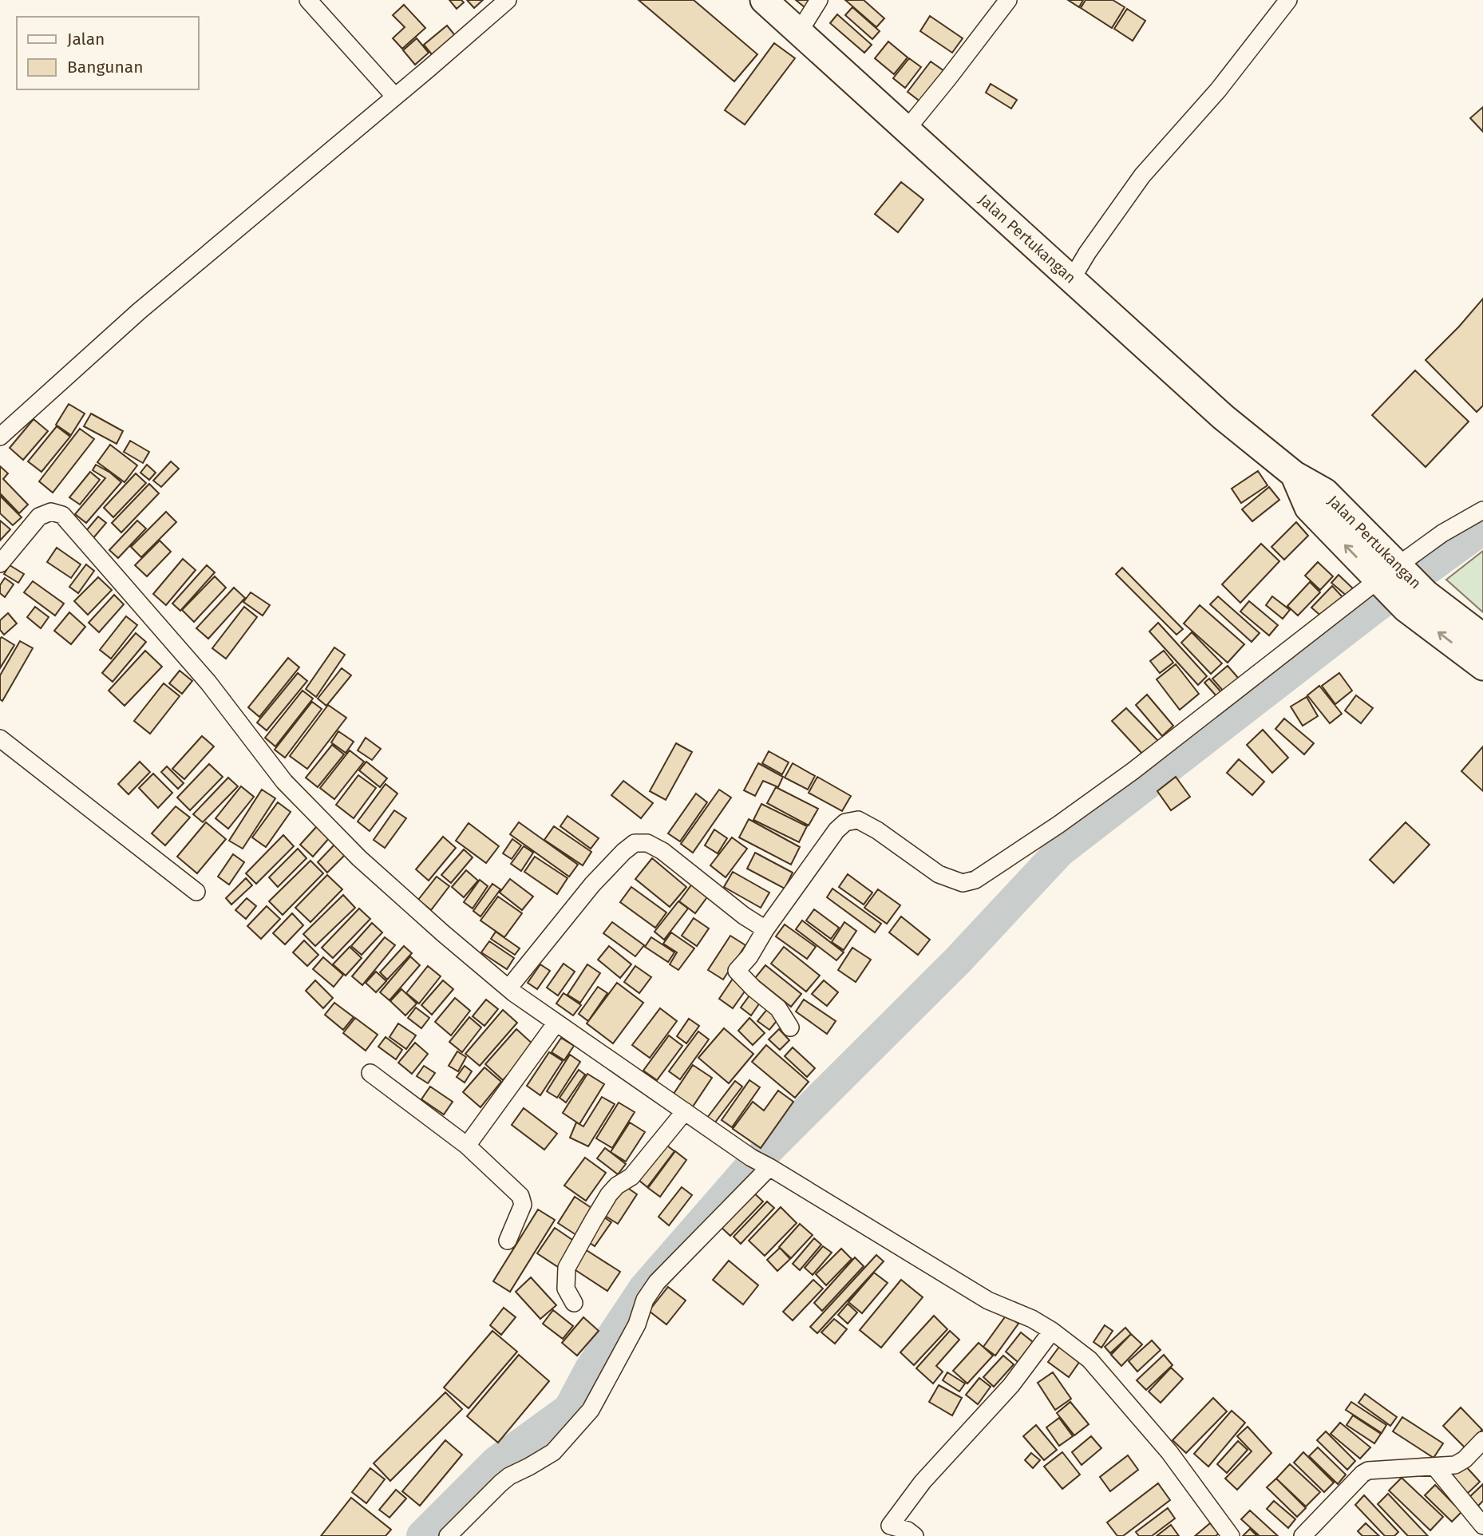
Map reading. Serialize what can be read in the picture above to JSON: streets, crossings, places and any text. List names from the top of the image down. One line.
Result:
{"streets":{"main road":["Jalan Pertukangan"]},"legend":["Jalan","Bangunan"]}
